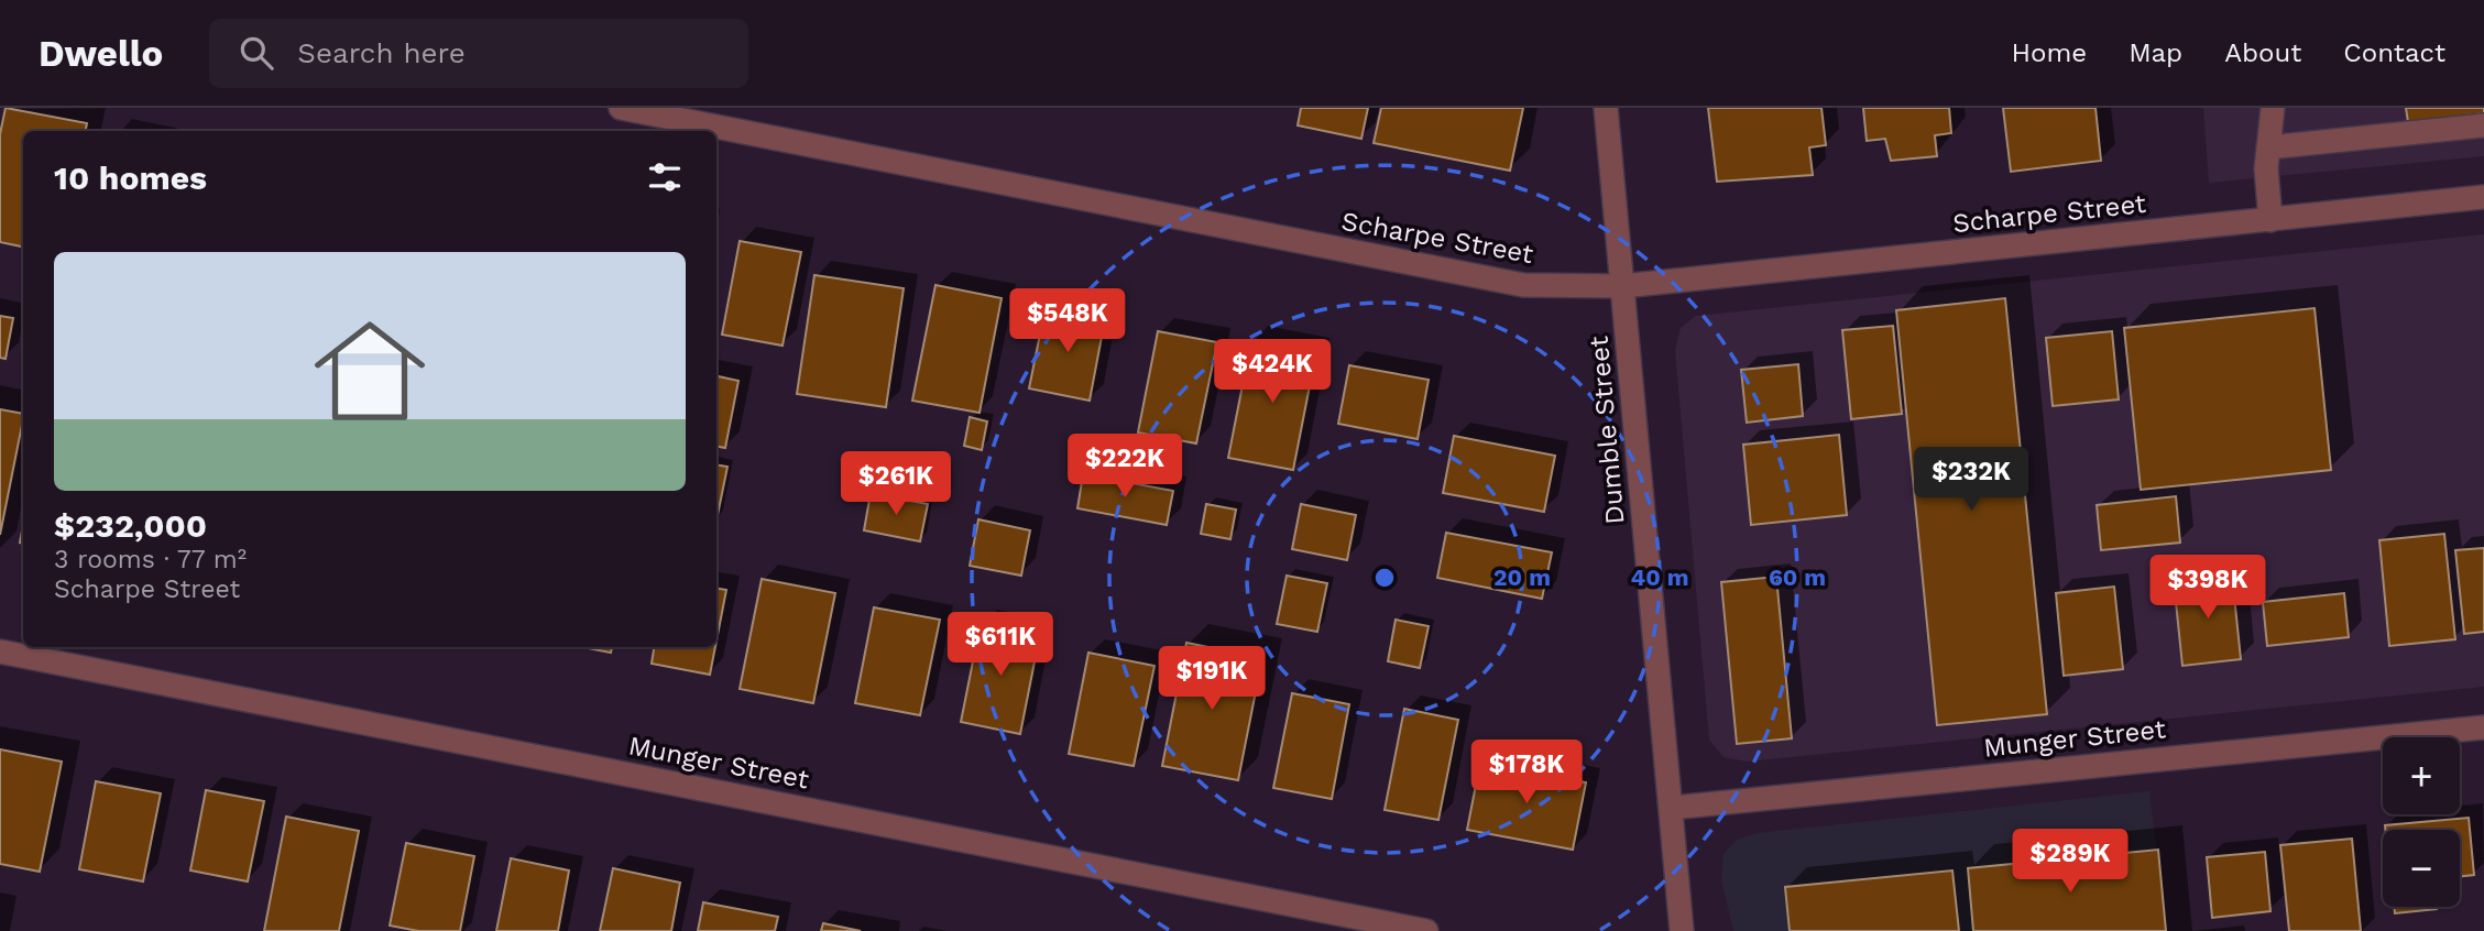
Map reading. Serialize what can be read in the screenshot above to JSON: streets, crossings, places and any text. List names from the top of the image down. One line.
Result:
{"streets":{"street":["Scharpe Street","Dumble Street","Munger Street"]},"crossings":[["Scharpe Street","Dumble Street"],["Dumble Street","Munger Street"]],"page":{"header":"Dwello","search":"Search here","nav":["Home","Map","About","Contact"],"heading":"10 homes","list":[{"name":"$232,000","note":"3 rooms · 77 m² · Scharpe Street"}],"price":["$548K","$424K","$222K","$232K","$261K","$398K","$611K","$191K","$178K","$289K"],"map_buttons":["+","−"]},"rings":["20 m","40 m","60 m"]}
